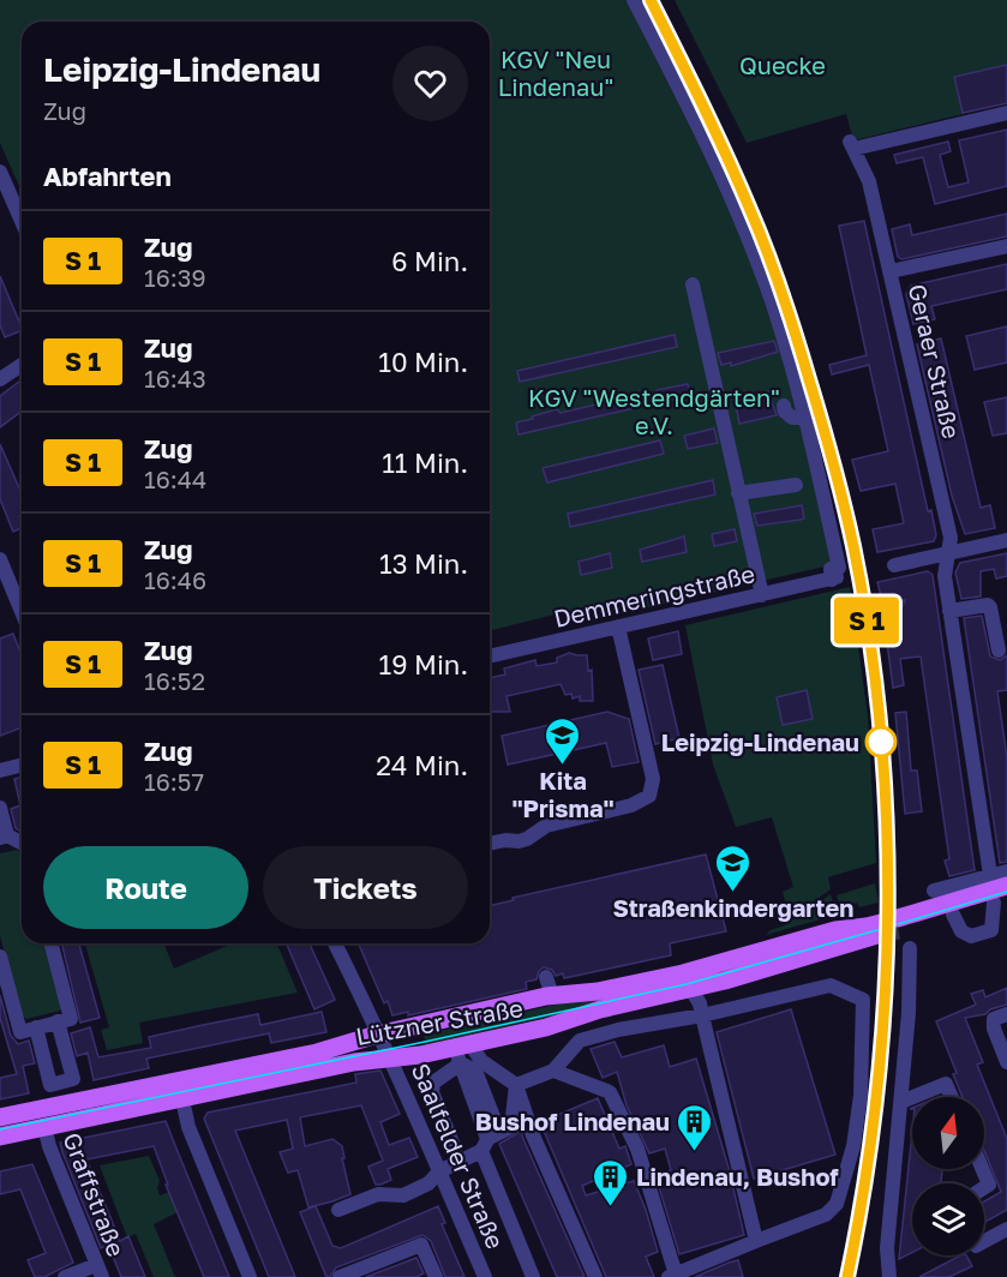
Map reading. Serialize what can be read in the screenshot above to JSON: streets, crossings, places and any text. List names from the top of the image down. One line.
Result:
{"streets":{"main road":["Lützner Straße"],"street":["Geraer Straße","Demmeringstraße","Saalfelder Straße","Graffstraße"]},"crossings":[["Lützner Straße","Saalfelder Straße"],["Lützner Straße","Graffstraße"]],"parks":["KGV \"Neu Lindenau\"","Quecke","KGV \"Westendgärten\" e.V."],"places":{"other":["Leipzig-Lindenau"],"school or university":["Kita \"Prisma\"","Straßenkindergarten"],"building":["Bushof Lindenau","Lindenau, Bushof"]},"north":"top","page":{"on_map":"S 1","heading":[["Leipzig-Lindenau","Zug"],"Abfahrten"],"list":[{"mark":"S 1","name":"Zug","note":"16:39","value":"6 Min."},{"mark":"S 1","name":"Zug","note":"16:43","value":"10 Min."},{"mark":"S 1","name":"Zug","note":"16:44","value":"11 Min."},{"mark":"S 1","name":"Zug","note":"16:46","value":"13 Min."},{"mark":"S 1","name":"Zug","note":"16:52","value":"19 Min."},{"mark":"S 1","name":"Zug","note":"16:57","value":"24 Min."}],"buttons":["Route","Tickets"]}}
